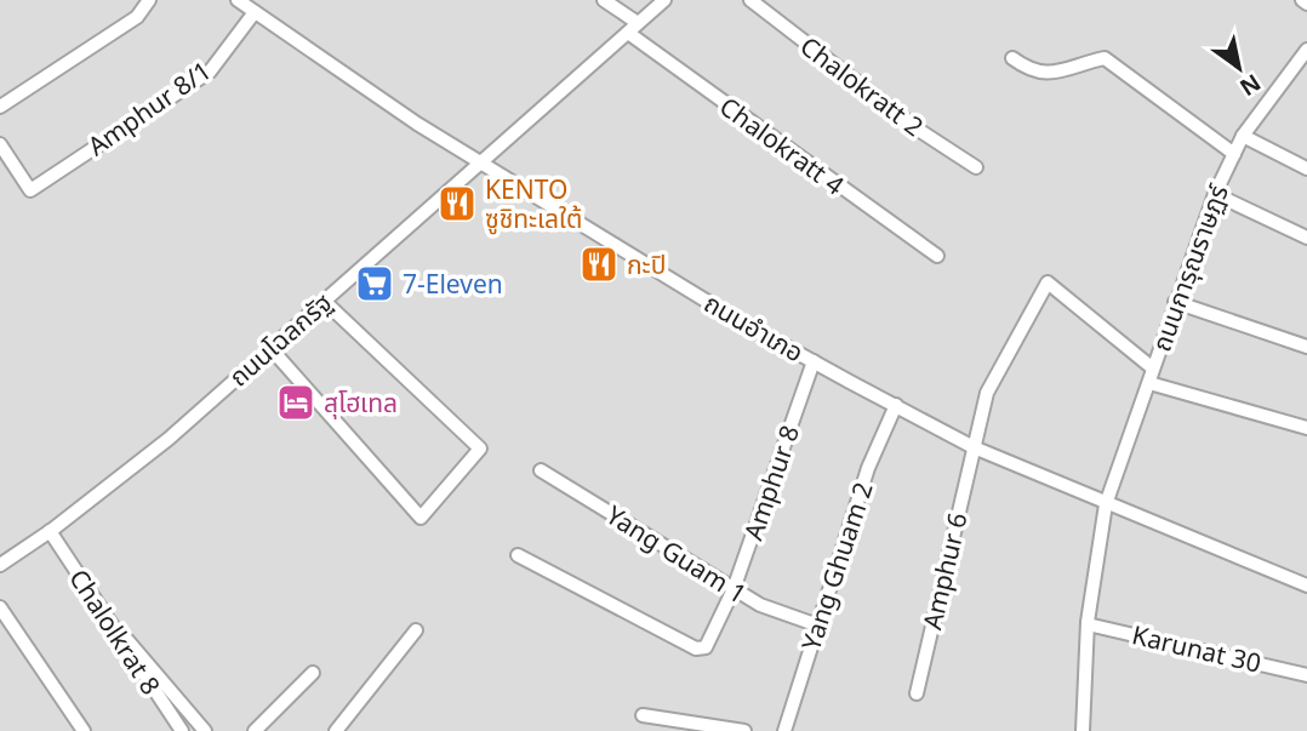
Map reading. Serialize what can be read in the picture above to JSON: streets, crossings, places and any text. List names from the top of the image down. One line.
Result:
{"streets":{"street":["Chalokratt 2","Amphur 8/1","Chalokratt 4","ถนนการุณราษฏร์","ถนนอำเภอ","ถนนโฉลกรัฐ","Amphur 8","Yang Guam 1","Yang Ghuam 2","Amphur 6","Chalolkrat 8","Karunat 30"]},"crossings":[["Amphur 8/1","ถนนอำเภอ"],["Chalokratt 4","ถนนโฉลกรัฐ"],["ถนนการุณราษฏร์","ถนนอำเภอ"],["ถนนการุณราษฏร์","Amphur 6"],["ถนนการุณราษฏร์","Karunat 30"],["ถนนอำเภอ","ถนนโฉลกรัฐ"],["ถนนอำเภอ","Amphur 8"],["ถนนอำเภอ","Yang Ghuam 2"],["ถนนอำเภอ","Amphur 6"],["ถนนโฉลกรัฐ","Chalolkrat 8"],["Amphur 8","Yang Guam 1"],["Yang Guam 1","Yang Ghuam 2"]],"places":{"restaurant":["KENTO ซูชิทะเลใต้","กะปิ"],"supermarket":["7-Eleven"],"hotel":["สุโฮเทล"]},"north":"bottom right"}
